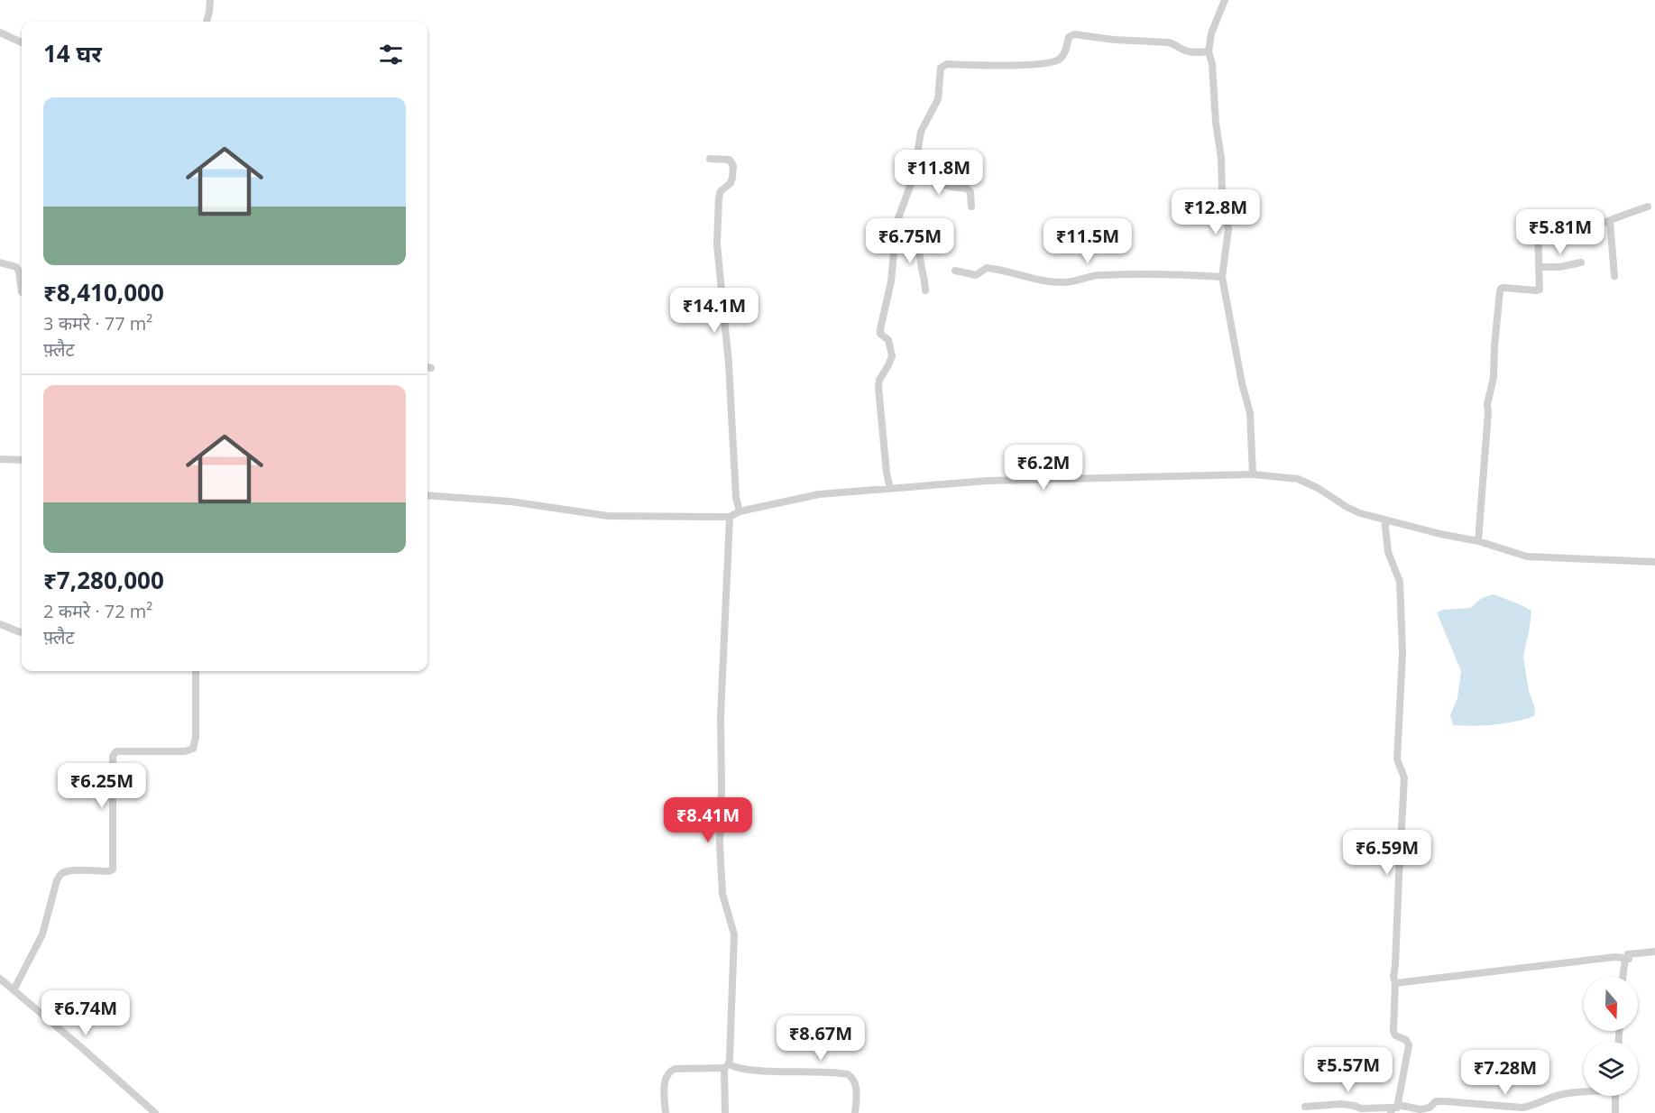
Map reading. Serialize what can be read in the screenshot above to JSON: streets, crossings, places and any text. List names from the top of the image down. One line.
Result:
{"north":"bottom","page":{"heading":"14 घर","list":[{"name":"₹8,410,000","note":"3 कमरे · 77 m² · फ़्लैट"},{"name":"₹7,280,000","note":"2 कमरे · 72 m² · फ़्लैट"}],"price":["₹11.8M","₹12.8M","₹5.81M","₹6.75M","₹11.5M","₹14.1M","₹6.2M","₹6.25M","₹8.41M","₹6.59M","₹6.74M","₹8.67M","₹5.57M","₹7.28M"]}}
